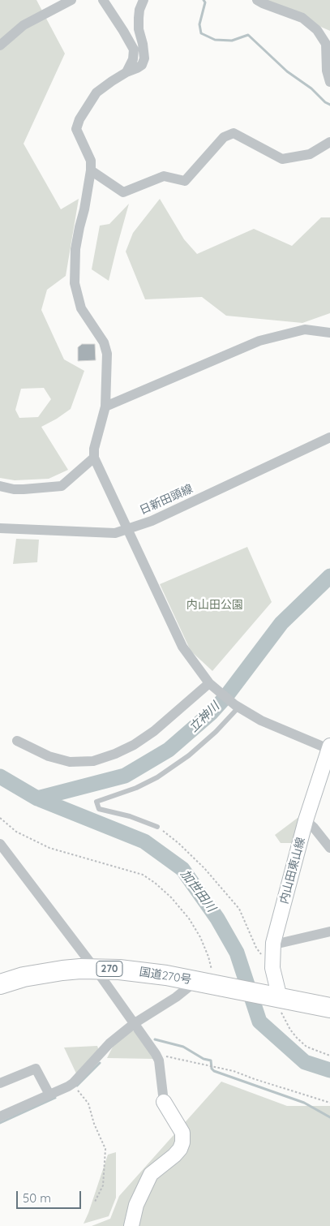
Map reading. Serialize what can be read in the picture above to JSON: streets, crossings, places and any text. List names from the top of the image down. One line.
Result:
{"streets":{"highway":["270","国道270号"],"street":["日新田頭線","内山田東山線"]},"crossings":[["内山田東山線","国道270号"]],"water":["立神川","加世田川"],"parks":["内山田公園"],"scale_bar":"50 m"}
